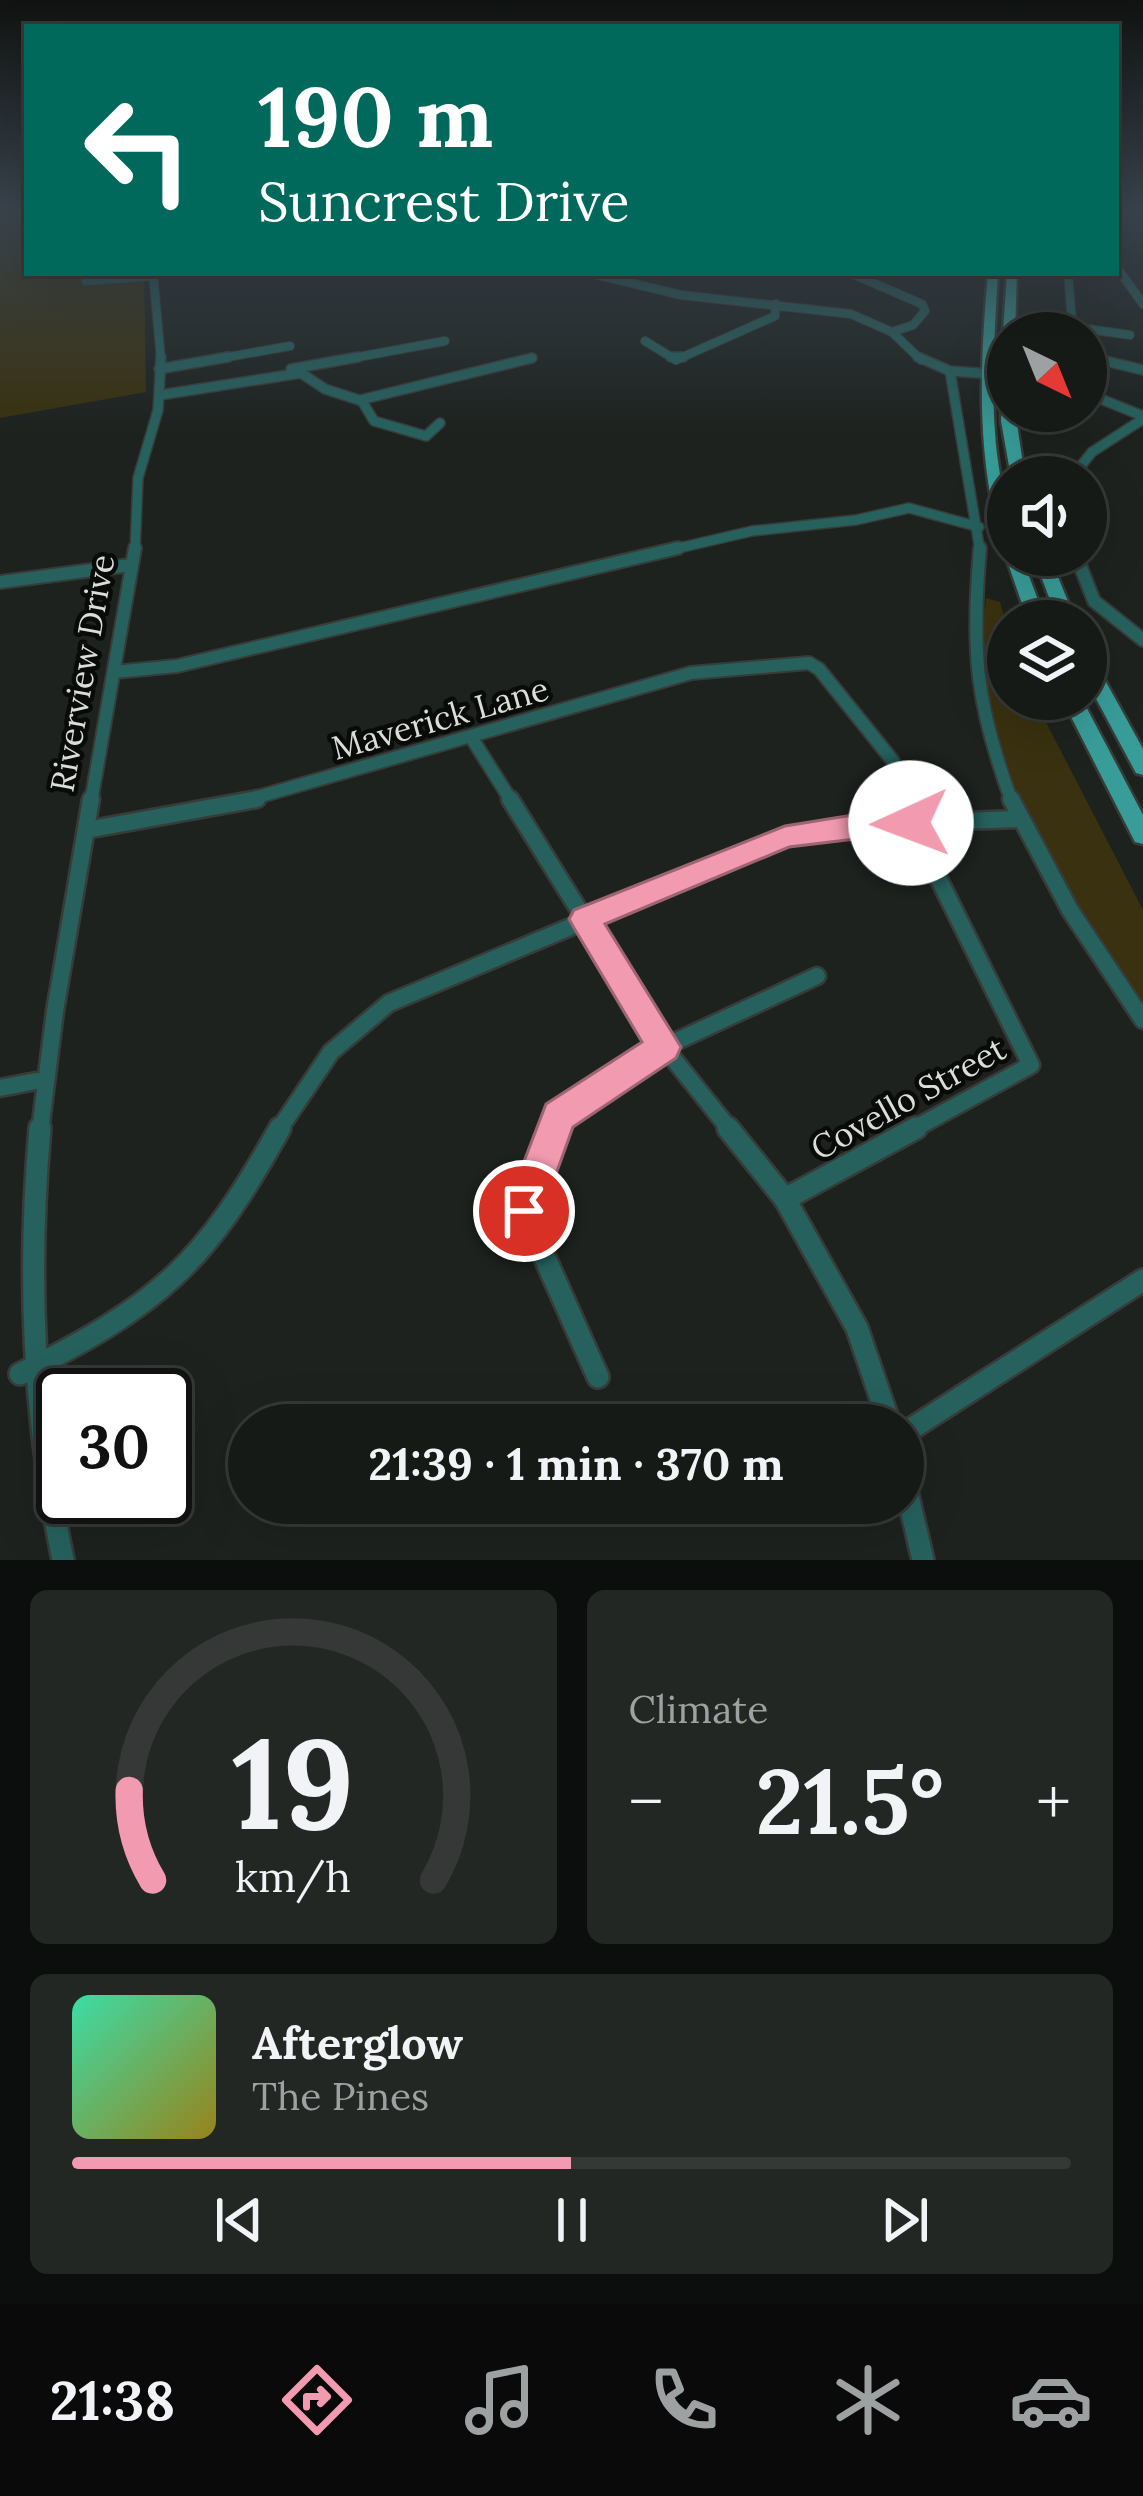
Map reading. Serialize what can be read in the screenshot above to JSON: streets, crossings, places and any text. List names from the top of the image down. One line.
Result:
{"streets":{"street":["Riverview Drive","Maverick Lane","Covello Street"]},"crossings":[["Riverview Drive","Maverick Lane"],["Maverick Lane","Covello Street"]],"north":"bottom right","page":{"turn":["190 m","Suncrest Drive"],"limit":"30","trip":"21:39 · 1 min · 370 m","tile":"Climate","heat":["−","21.5°","+"],"song":["Afterglow","The Pines"],"tabs":"21:38","gauge":["19","km/h"]}}
